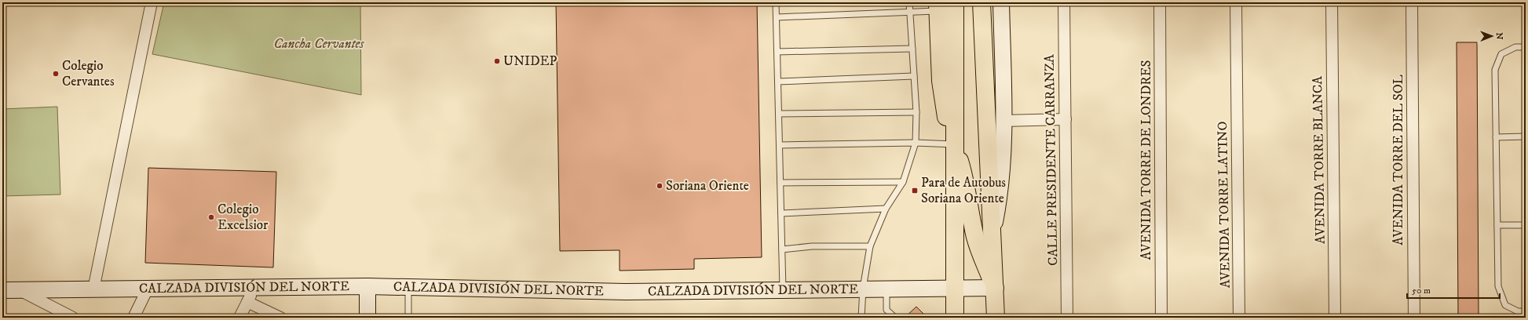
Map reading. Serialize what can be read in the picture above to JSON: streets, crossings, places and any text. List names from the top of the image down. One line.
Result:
{"streets":{"main road":["CALZADA DIVISIÓN DEL NORTE"],"street":["CALLE PRESIDENTE CARRANZA","AVENIDA TORRE DE LONDRES","AVENIDA TORRE BLANCA","AVENIDA TORRE DEL SOL","AVENIDA TORRE LATINO"]},"parks":["Cancha Cervantes"],"places":{"other":["UNIDEP","Colegio Cervantes","Soriana Oriente","Colegio Excelsior"],"transit":["Para de Autobus Soriana Oriente"]},"scale_bar":"50 m","north":"right"}
